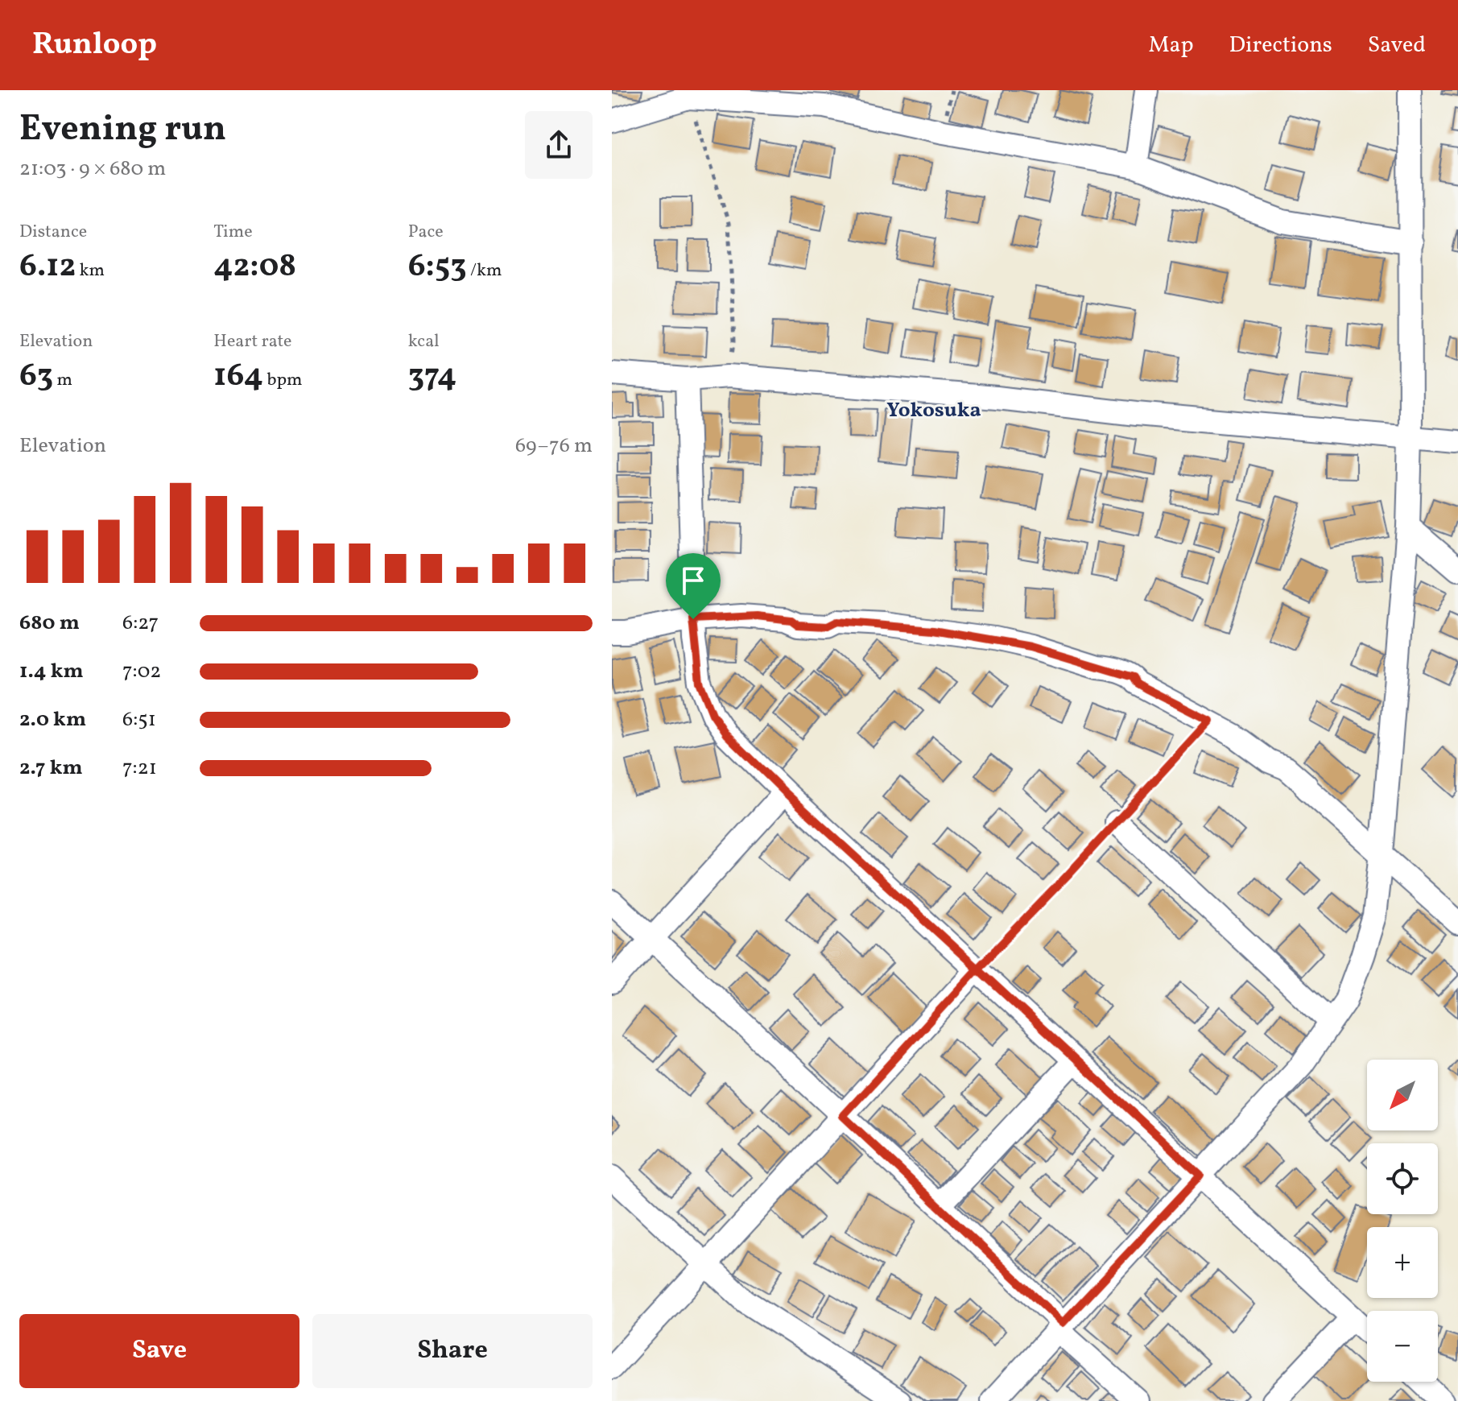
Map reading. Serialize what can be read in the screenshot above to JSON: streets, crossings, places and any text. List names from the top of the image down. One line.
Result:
{"districts":["Yokosuka"],"north":"bottom left","page":{"header":"Runloop","nav":["Map","Directions","Saved"],"heading":["Evening run","21:03 · 9 × 680 m"],"stats":[["Distance","6.12 km"],["Time","42:08"],["Pace","6:53 /km"],["Elevation","63 m"],["Heart rate","164 bpm"],["kcal","374"]],"chart":["Elevation","69–76 m"],"list":[{"name":"680 m","note":"6:27"},{"name":"1.4 km","note":"7:02"},{"name":"2.0 km","note":"6:51"},{"name":"2.7 km","note":"7:21"}],"map_buttons":["+","−"],"buttons":["Save","Share"]}}
